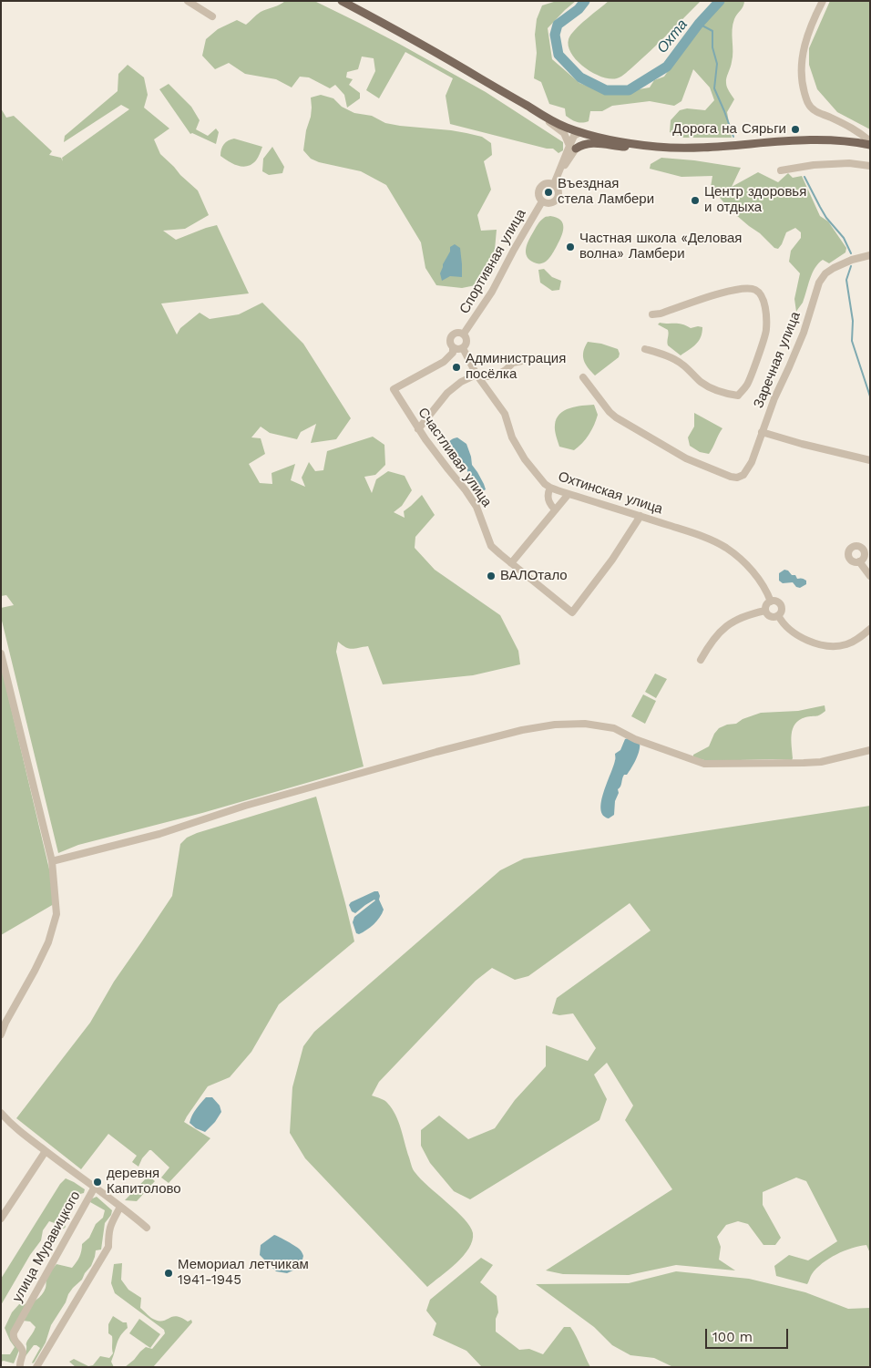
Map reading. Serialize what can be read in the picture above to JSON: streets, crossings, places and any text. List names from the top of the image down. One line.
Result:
{"streets":{"street":["Спортивная улица","Заречная улица","Счастливая улица","Охтинская улица","улица Муравицкого"]},"crossings":[["Спортивная улица","Счастливая улица"],["Спортивная улица","Охтинская улица"],["Счастливая улица","Охтинская улица"]],"water":["Охта"],"places":["Дорога на Сярьги","Въездная стела Ламбери","Центр здоровья и отдыха","Частная школа «Деловая волна» Ламбери","Администрация посёлка","ВАЛОтало","деревня Капитолово","Мемориал летчикам 1941-1945"],"scale_bar":"100 m"}
